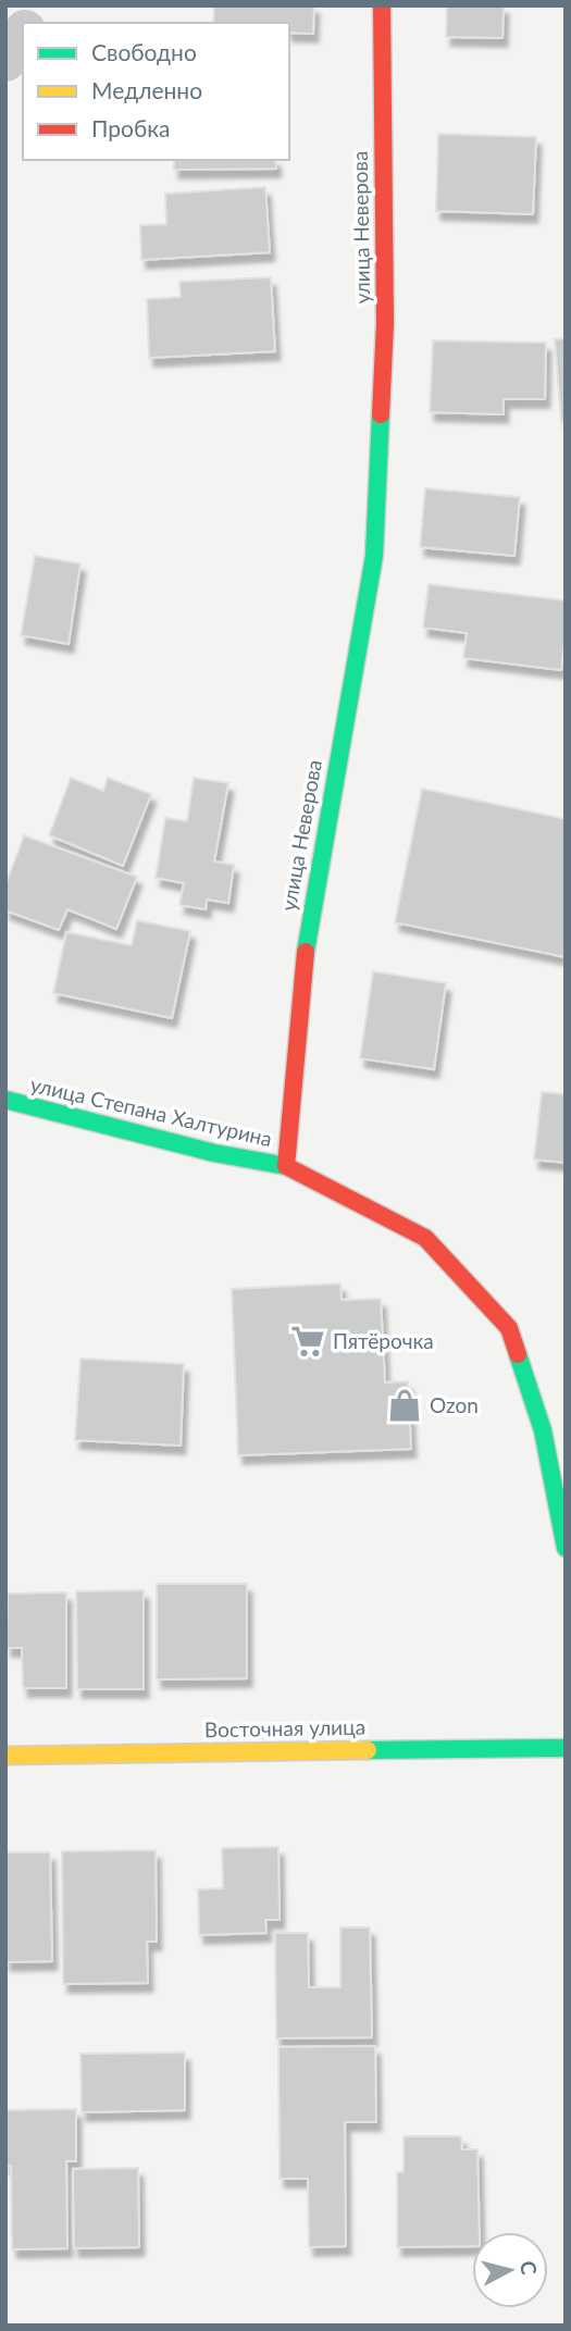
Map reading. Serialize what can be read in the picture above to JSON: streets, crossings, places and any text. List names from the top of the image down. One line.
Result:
{"streets":{"street":["улица Неверова","улица Степана Халтурина","Восточная улица"]},"crossings":[["улица Неверова","улица Степана Халтурина"]],"places":{"supermarket":["Пятёрочка"],"shop":["Ozon"]},"legend":["Свободно","Медленно","Пробка"],"north":"right"}
